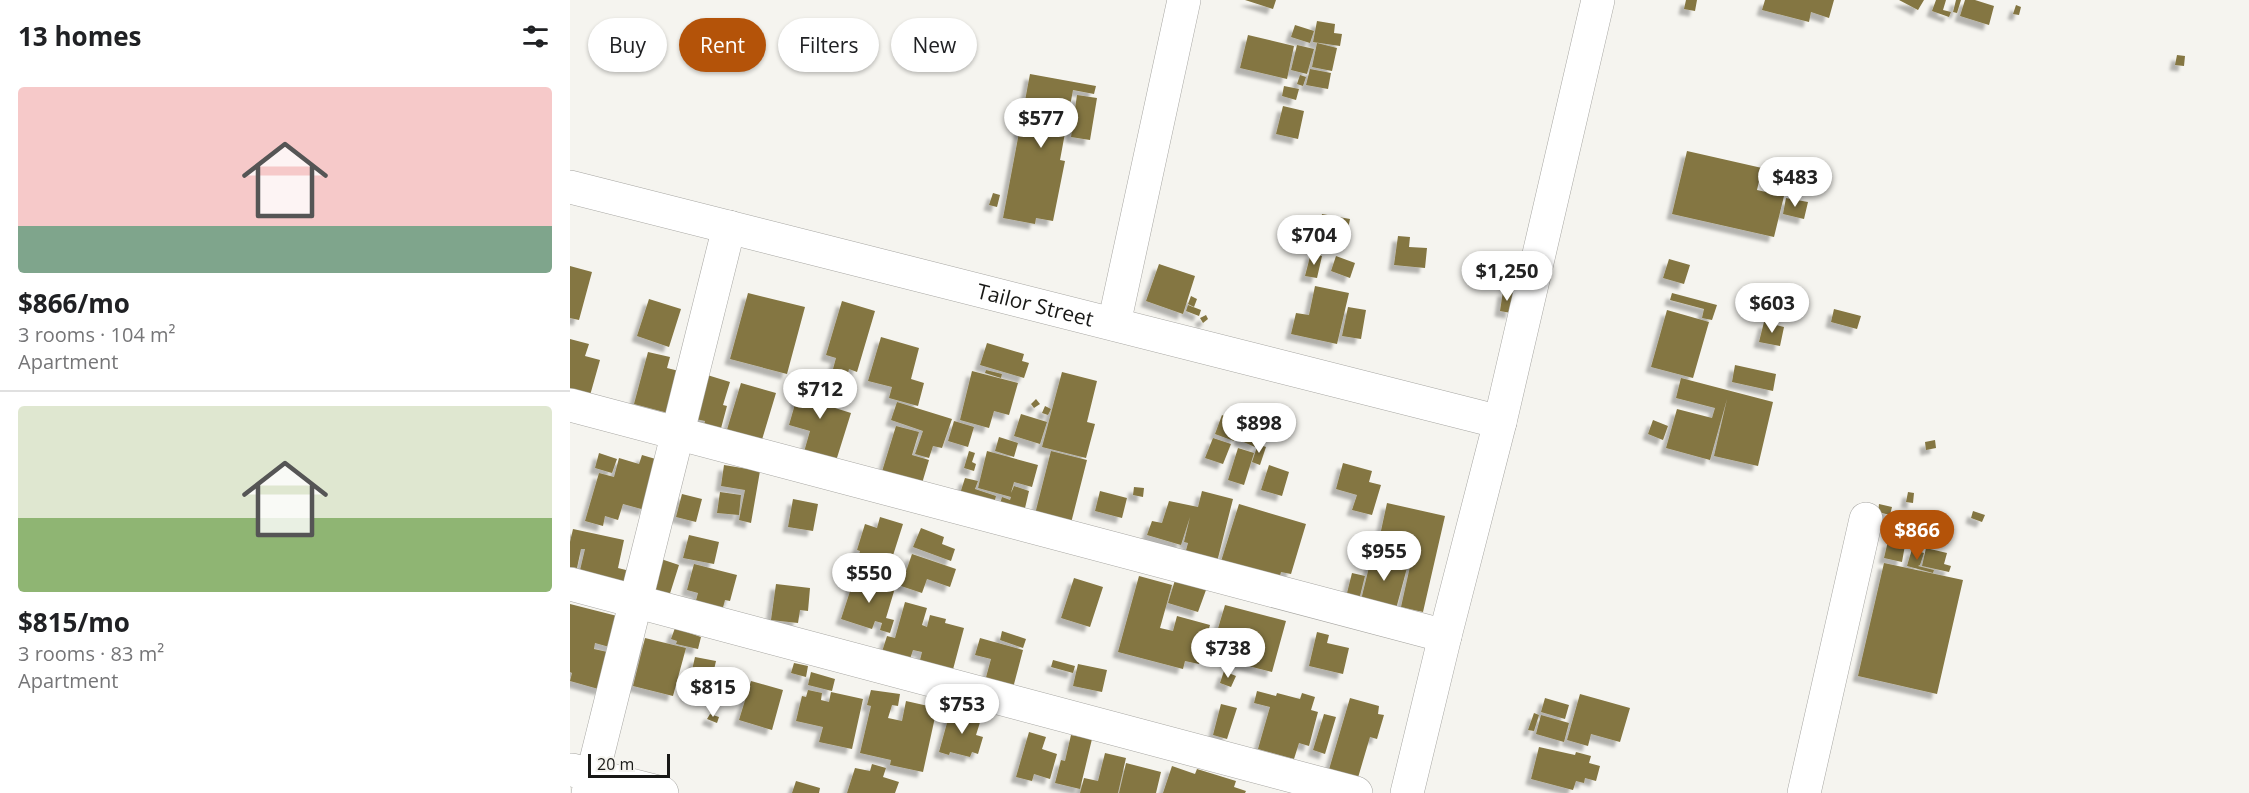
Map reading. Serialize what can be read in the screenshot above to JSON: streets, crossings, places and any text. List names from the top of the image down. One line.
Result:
{"streets":{"street":["Tailor Street"]},"scale_bar":"20 m","page":{"heading":"13 homes","chip":["Buy","Rent","Filters","New"],"list":[{"name":"$866/mo","note":"3 rooms · 104 m² · Apartment"},{"name":"$815/mo","note":"3 rooms · 83 m² · Apartment"}],"price":["$577","$483","$704","$1,250","$603","$712","$898","$866","$955","$550","$738","$815","$753"],"scale":"20 m"}}
